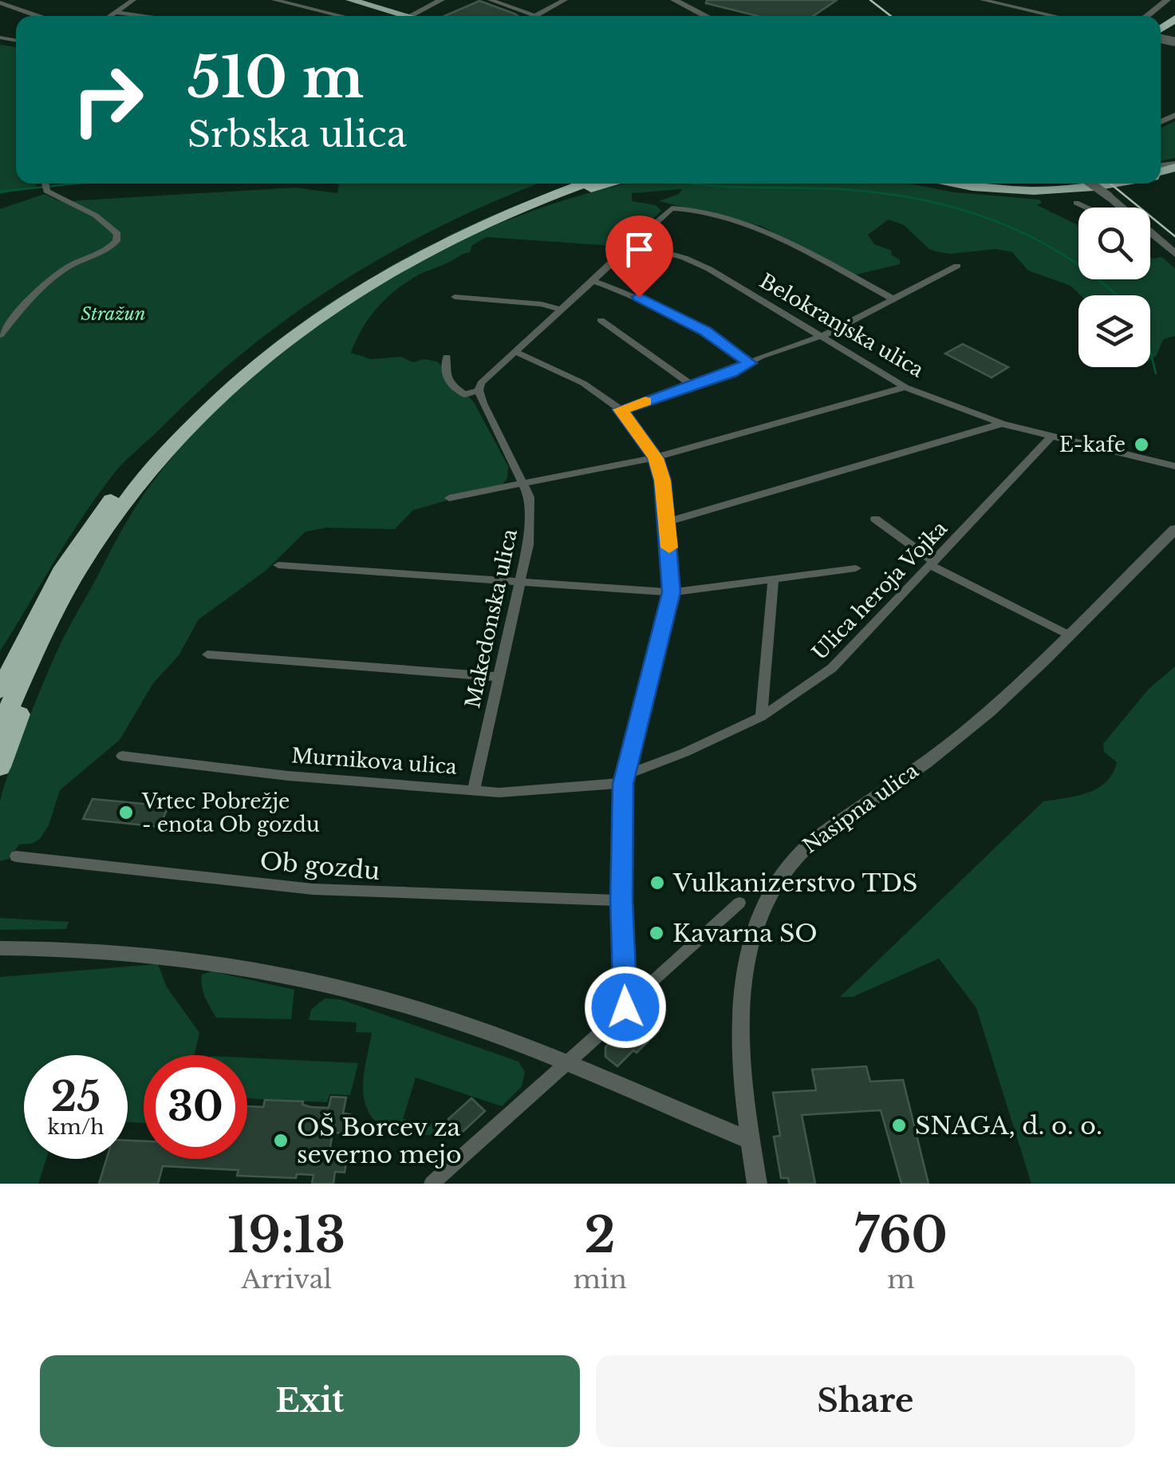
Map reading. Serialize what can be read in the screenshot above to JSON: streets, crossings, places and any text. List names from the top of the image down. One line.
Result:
{"streets":{"street":["Belokranjska ulica","Ulica heroja Vojka","Makedonska ulica","Murnikova ulica","Nasipna ulica","Ob gozdu"]},"crossings":[["Belokranjska ulica","Ulica heroja Vojka"],["Ulica heroja Vojka","Murnikova ulica"],["Makedonska ulica","Murnikova ulica"]],"parks":["Stražun"],"places":["E-kafe","Vrtec Pobrežje - enota Ob gozdu","Vulkanizerstvo TDS","Kavarna SO","SNAGA, d. o. o.","OŠ Borcev za severno mejo"],"page":{"turn":["510 m","Srbska ulica"],"speed":"25 km/h","limit":"30","eta":["19:13","Arrival","2","min","760","m"],"buttons":["Exit","Share"]}}
